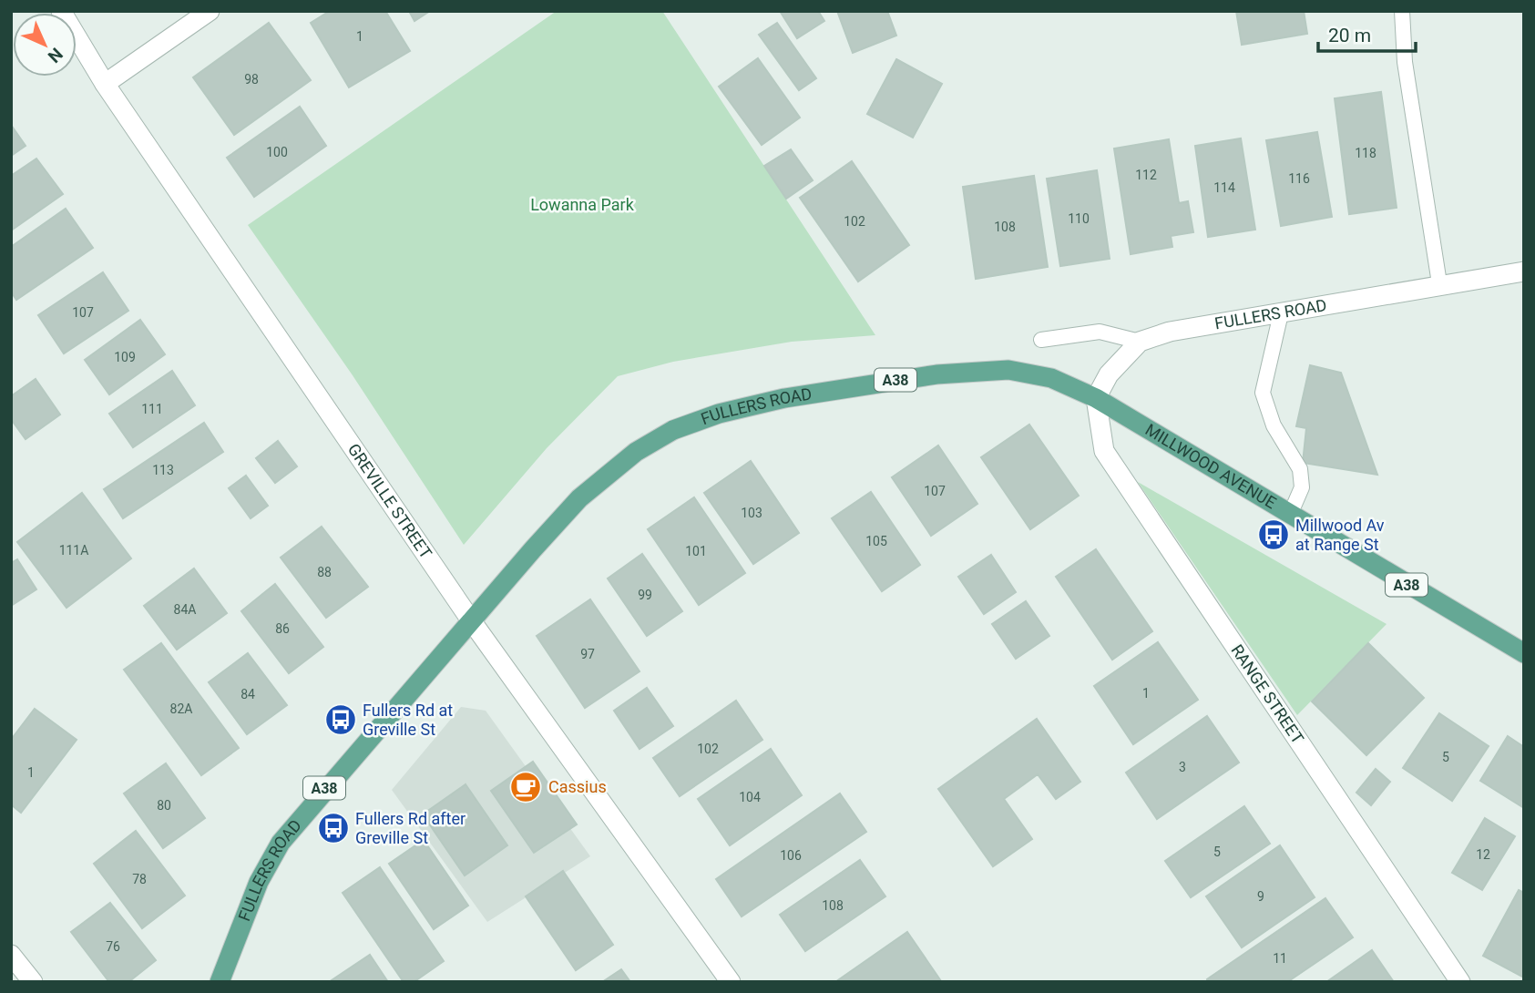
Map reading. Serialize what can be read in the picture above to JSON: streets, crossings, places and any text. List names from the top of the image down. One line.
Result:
{"streets":{"main road":["FULLERS ROAD","A38","MILLWOOD AVENUE"],"street":["GREVILLE STREET","RANGE STREET"]},"crossings":[["FULLERS ROAD","MILLWOOD AVENUE"],["FULLERS ROAD","GREVILLE STREET"],["FULLERS ROAD","RANGE STREET"],["MILLWOOD AVENUE","RANGE STREET"]],"parks":["Lowanna Park"],"places":{"bus stop":["Millwood Av at Range St","Fullers Rd at Greville St","Fullers Rd after Greville St"],"cafe":["Cassius"]},"house_numbers":["1","98","100","118","112","116","114","110","102","108","107","109","111","113","107","103","105","111A","101","88","99","84A","86","97","1","84","82A","102","5","3","1","104","80","5","12","106","78","9","108","76","11"],"scale_bar":"20 m","north":"bottom right"}
